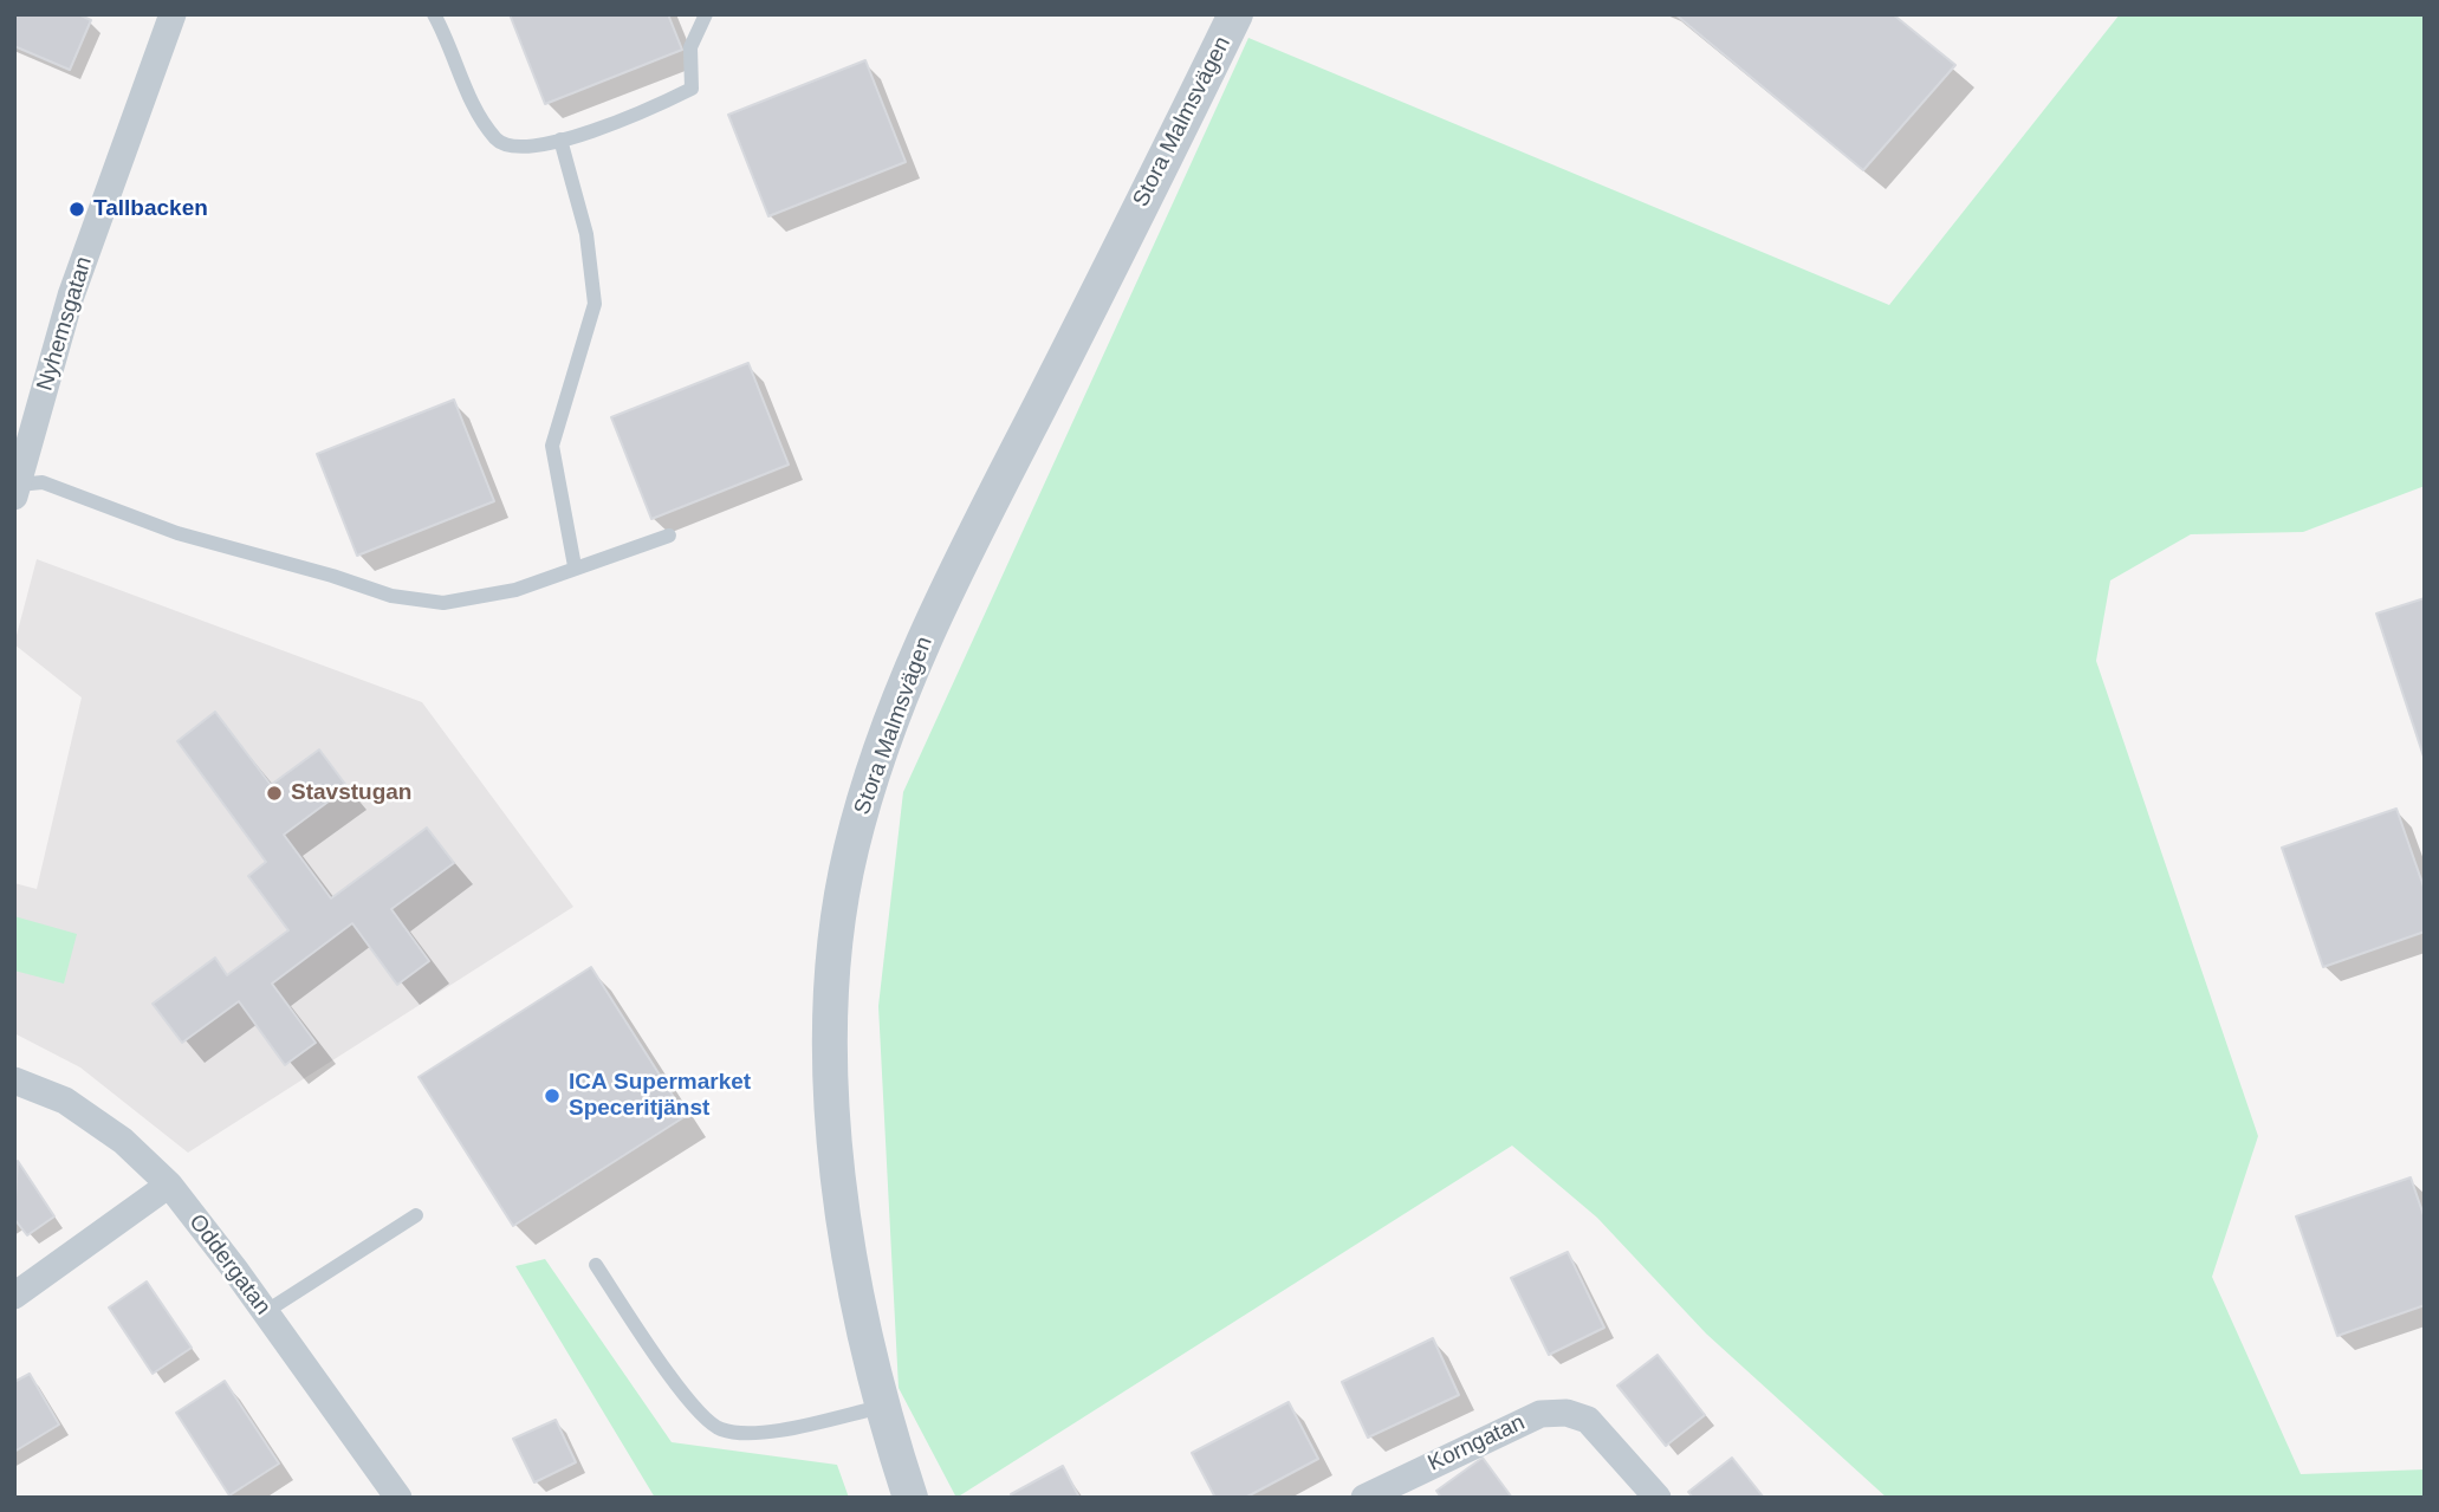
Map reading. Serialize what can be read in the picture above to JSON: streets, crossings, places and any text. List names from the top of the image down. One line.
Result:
{"streets":{"street":["Stora Malmsvägen","Nyhemsgatan","Oddergatan","Korngatan"]},"places":["Tallbacken","Stavstugan","ICA Supermarket Speceritjänst"]}
